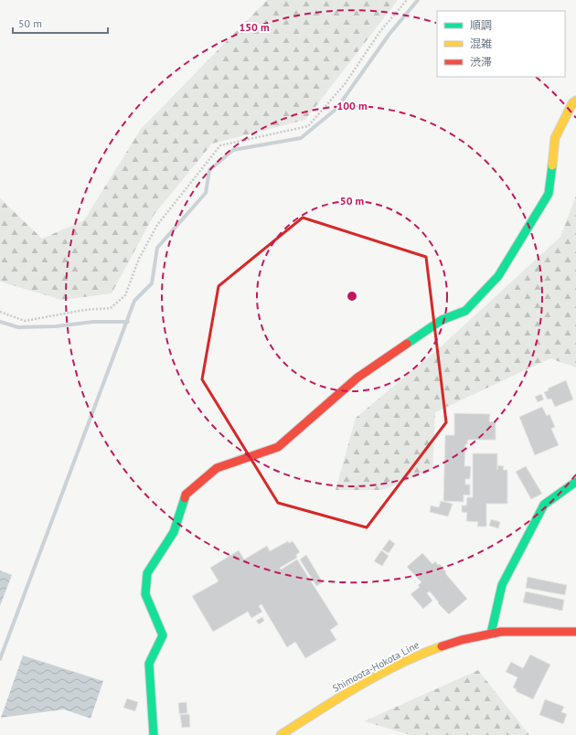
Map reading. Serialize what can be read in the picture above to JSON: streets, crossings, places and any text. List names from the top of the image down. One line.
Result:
{"streets":{"street":["Shimoota-Hokota Line"]},"legend":["順調","混雑","渋滞"],"scale_bar":"50 m","rings":["150 m","100 m","50 m"]}
